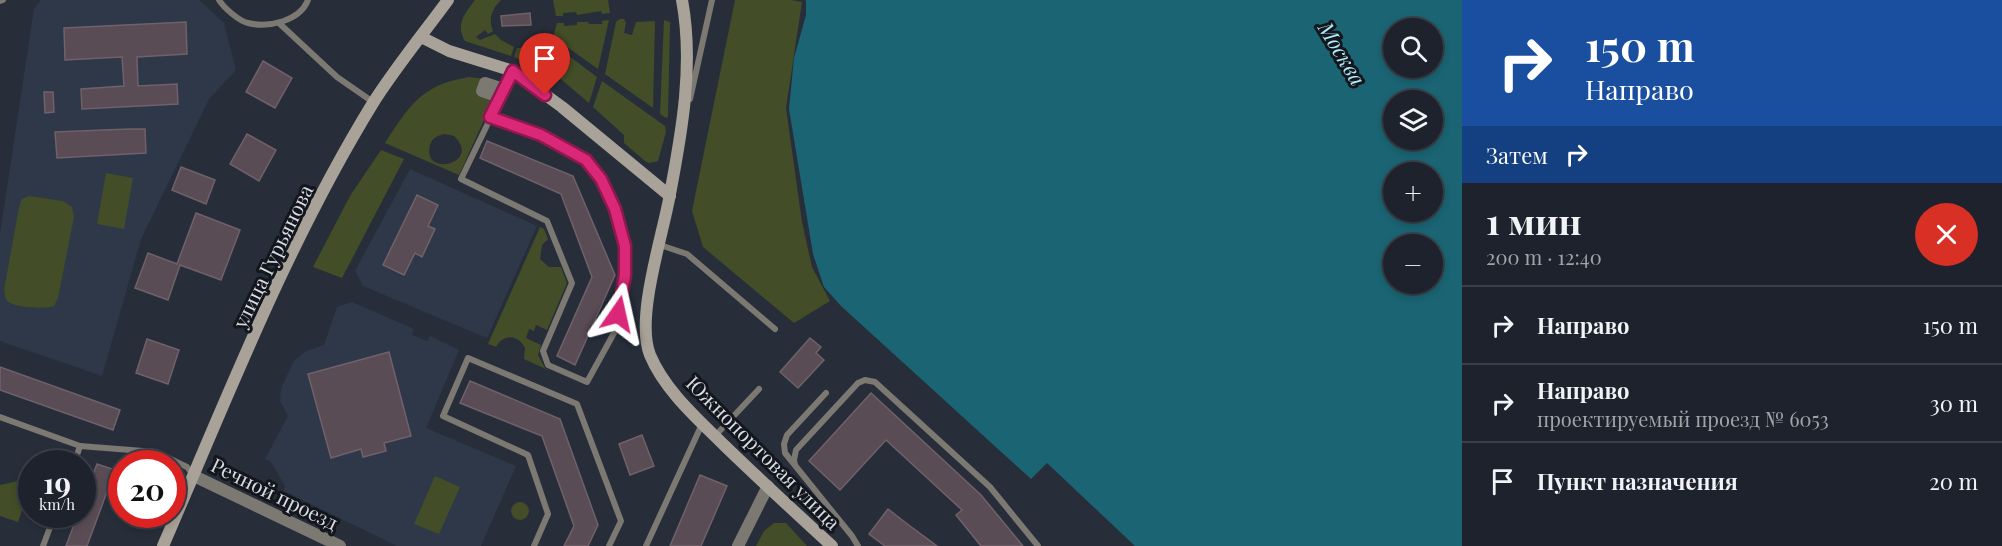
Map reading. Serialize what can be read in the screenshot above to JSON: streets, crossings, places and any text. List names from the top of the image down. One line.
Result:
{"streets":{"main road":["улица Гурьянова","Южнопортовая улица"],"street":["Речной проезд"]},"crossings":[["улица Гурьянова","Речной проезд"]],"water":["Москва"],"page":{"turn":["150 m","Направо"],"map_buttons":["+","−"],"then":"Затем","heading":["1 мин","200 m · 12:40"],"list":[{"name":"Направо","value":"150 m"},{"name":"Направо","note":"проектируемый проезд № 6053","value":"30 m"},{"name":"Пункт назначения","value":"20 m"}],"speed":"19 km/h","limit":"20"}}
